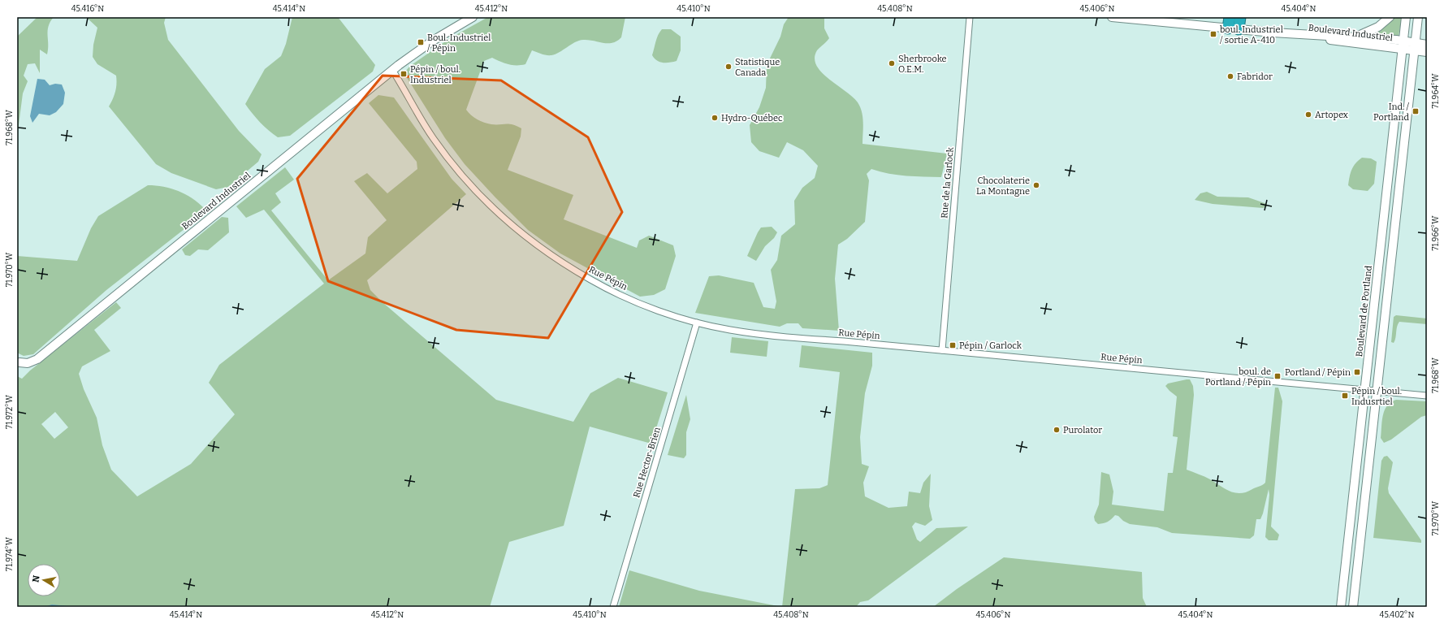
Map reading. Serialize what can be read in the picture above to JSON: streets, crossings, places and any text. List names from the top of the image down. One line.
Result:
{"streets":{"main road":["Boulevard Industriel","Boulevard de Portland"],"street":["Rue de la Garlock","Rue Pépin","Rue Hector-Brien"]},"crossings":[["Boulevard Industriel","Rue Pépin"],["Boulevard Industriel","Boulevard de Portland"],["Rue de la Garlock","Rue Pépin"],["Rue Pépin","Boulevard de Portland"],["Rue Pépin","Rue Hector-Brien"]],"places":{"transit":["boul. Industriel / sortie A-410","Boul. Industriel / Pépin","Pépin / boul. Industriel","Ind. / Portland","Pépin / Garlock","Portland / Pépin","boul. de Portland / Pépin","Pépin / boul. Indusrtiel"],"other":["Sherbrooke O.E.M.","Statistique Canada","Fabridor","Artopex","Hydro-Québec","Chocolaterie La Montagne","Purolator"]},"north":"left","coordinates":["45.416°N","45.414°N","45.412°N","45.410°N","45.408°N","45.406°N","45.404°N","71.964°W","71.968°W","71.966°W","71.970°W","71.972°W","71.974°W","45.402°N"]}
